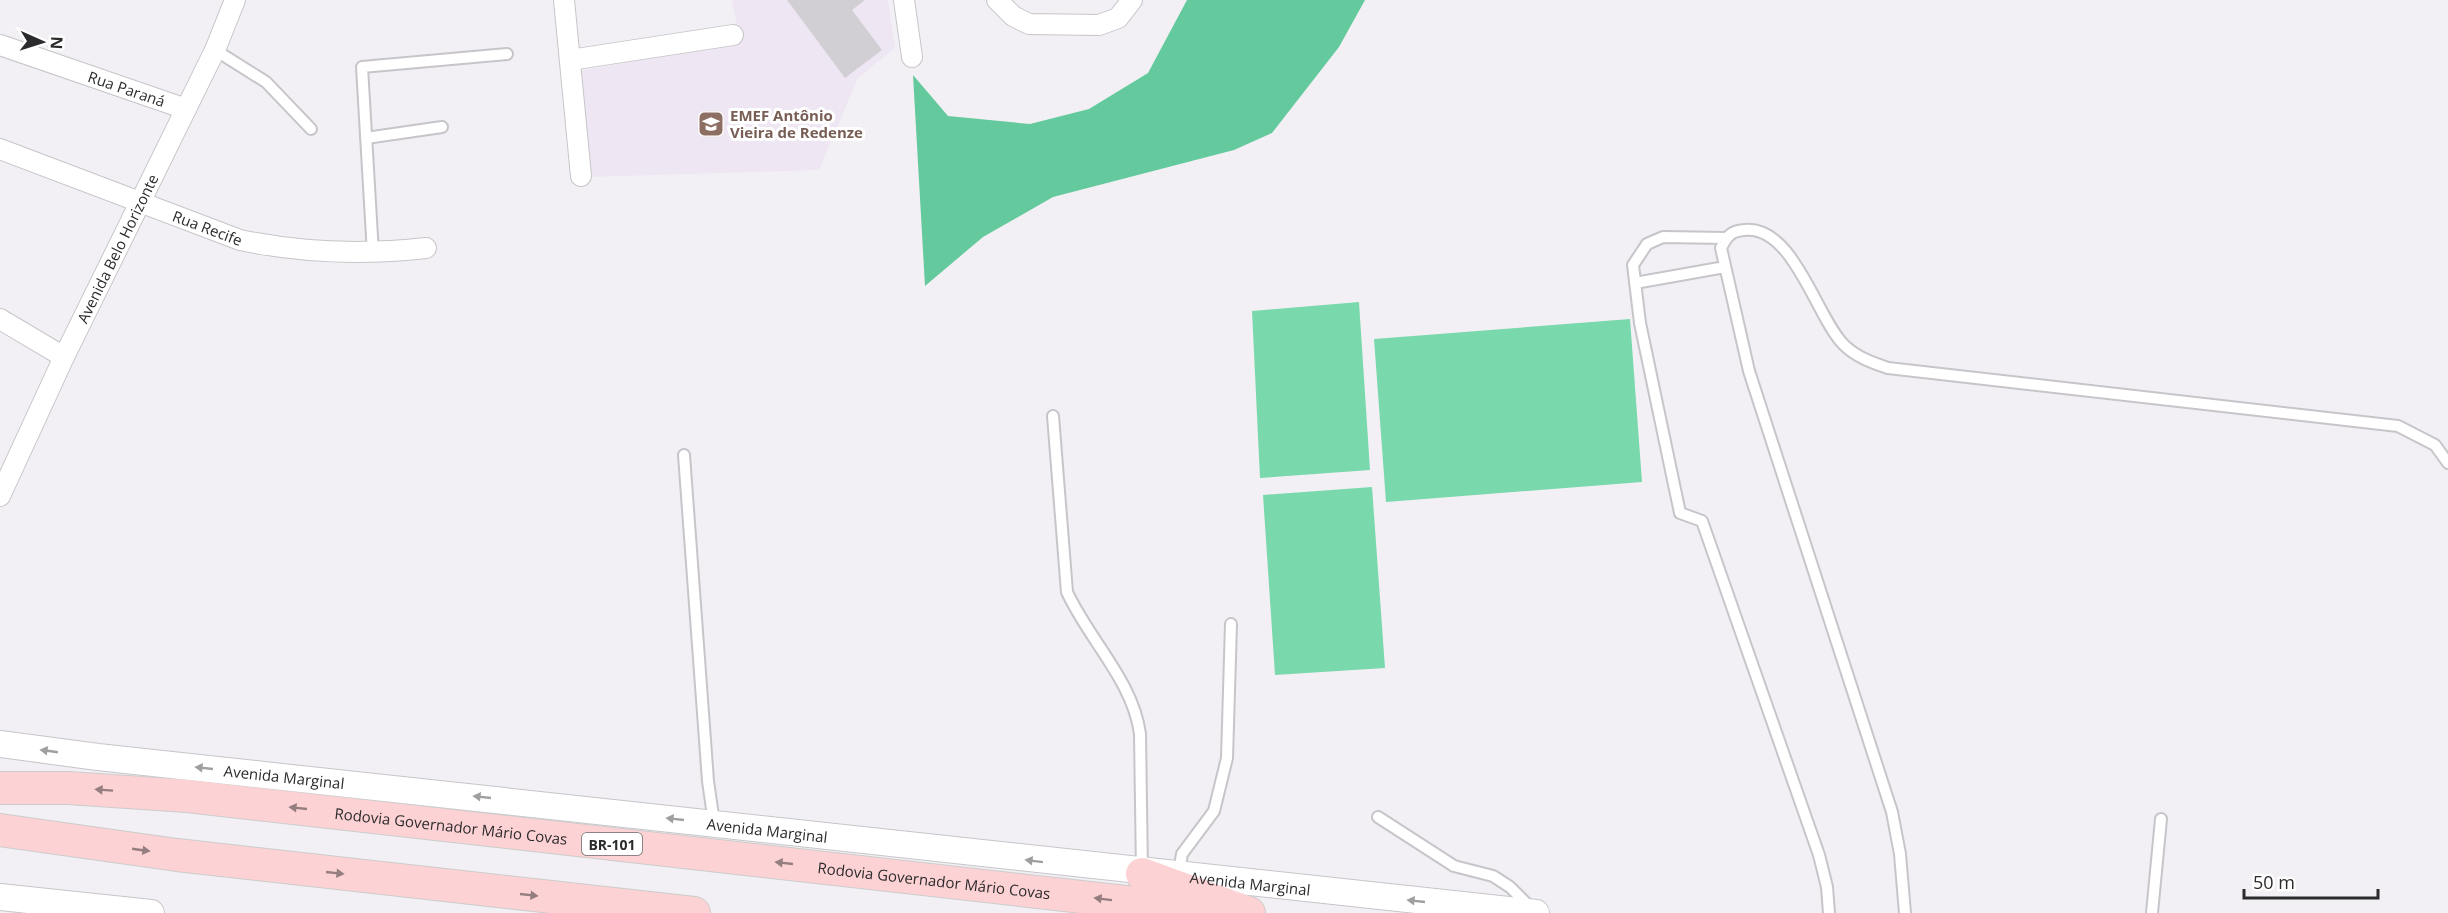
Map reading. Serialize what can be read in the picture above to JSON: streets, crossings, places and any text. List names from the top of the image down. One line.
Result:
{"streets":{"main road":["Rodovia Governador Mário Covas","BR-101"],"street":["Rua Paraná","Rua Recife","Avenida Belo Horizonte","Avenida Marginal"]},"crossings":[["Rua Paraná","Avenida Belo Horizonte"],["Rua Recife","Avenida Belo Horizonte"]],"one_way":["Avenida Marginal"],"places":{"school or university":["EMEF Antônio Vieira de Redenze"]},"scale_bar":"50 m","north":"right"}
